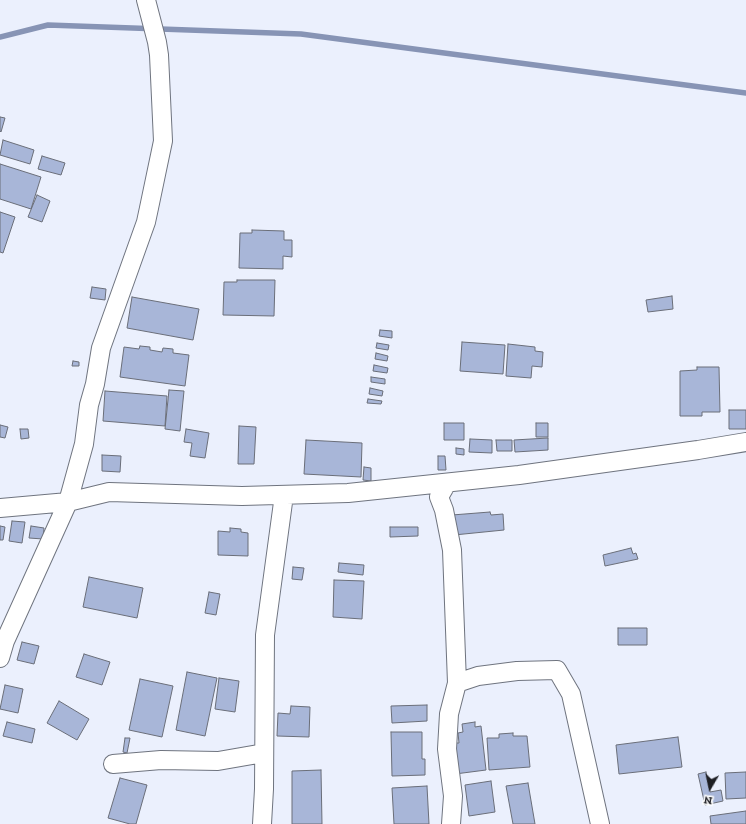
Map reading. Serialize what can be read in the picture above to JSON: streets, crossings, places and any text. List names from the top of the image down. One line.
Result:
{"north":"bottom"}
